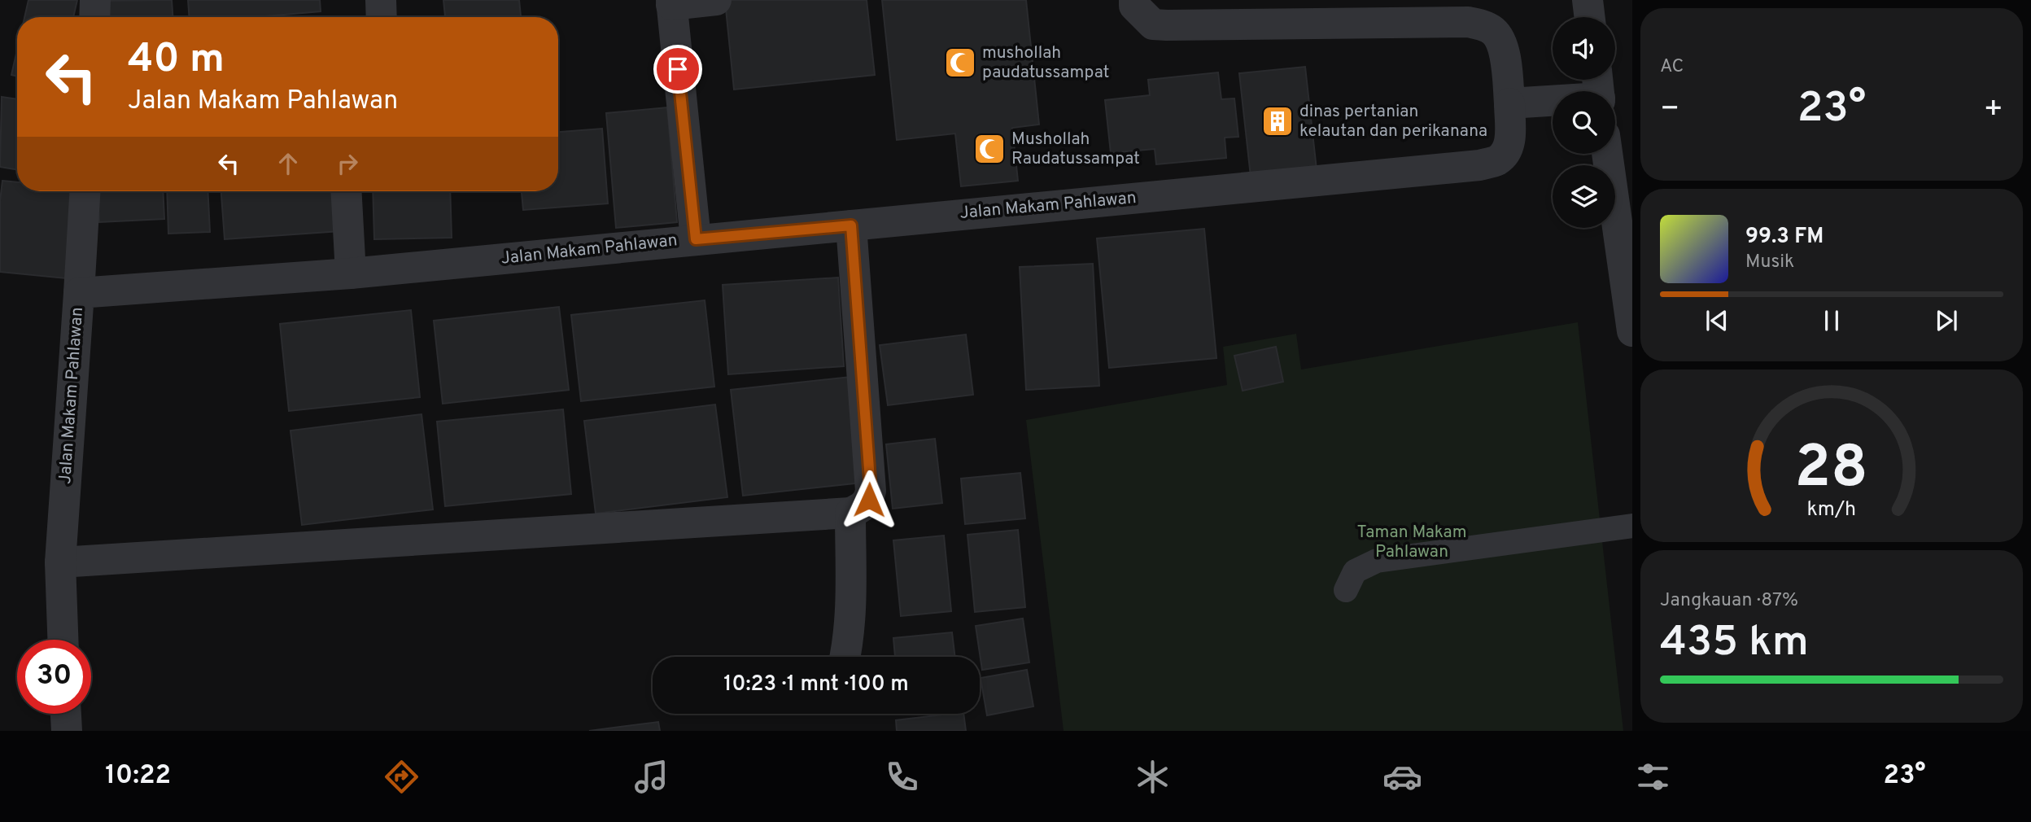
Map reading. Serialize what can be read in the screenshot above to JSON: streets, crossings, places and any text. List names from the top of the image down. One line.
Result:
{"streets":{"street":["Jalan Makam Pahlawan"]},"parks":["Taman Makam Pahlawan"],"places":{"mosque":["mushollah paudatussampat","Mushollah Raudatussampat"],"building":["dinas pertanian kelautan dan perikanana"]},"page":{"tile":["AC",["Jangkauan · 87%","435 km"]],"turn":["40 m","Jalan Makam Pahlawan"],"heat":["−","23°","+"],"song":["99.3 FM","Musik"],"limit":"30","trip":"10:23 · 1 mnt · 100 m","tabs":["10:22","23°"],"gauge":["28","km/h"]}}
